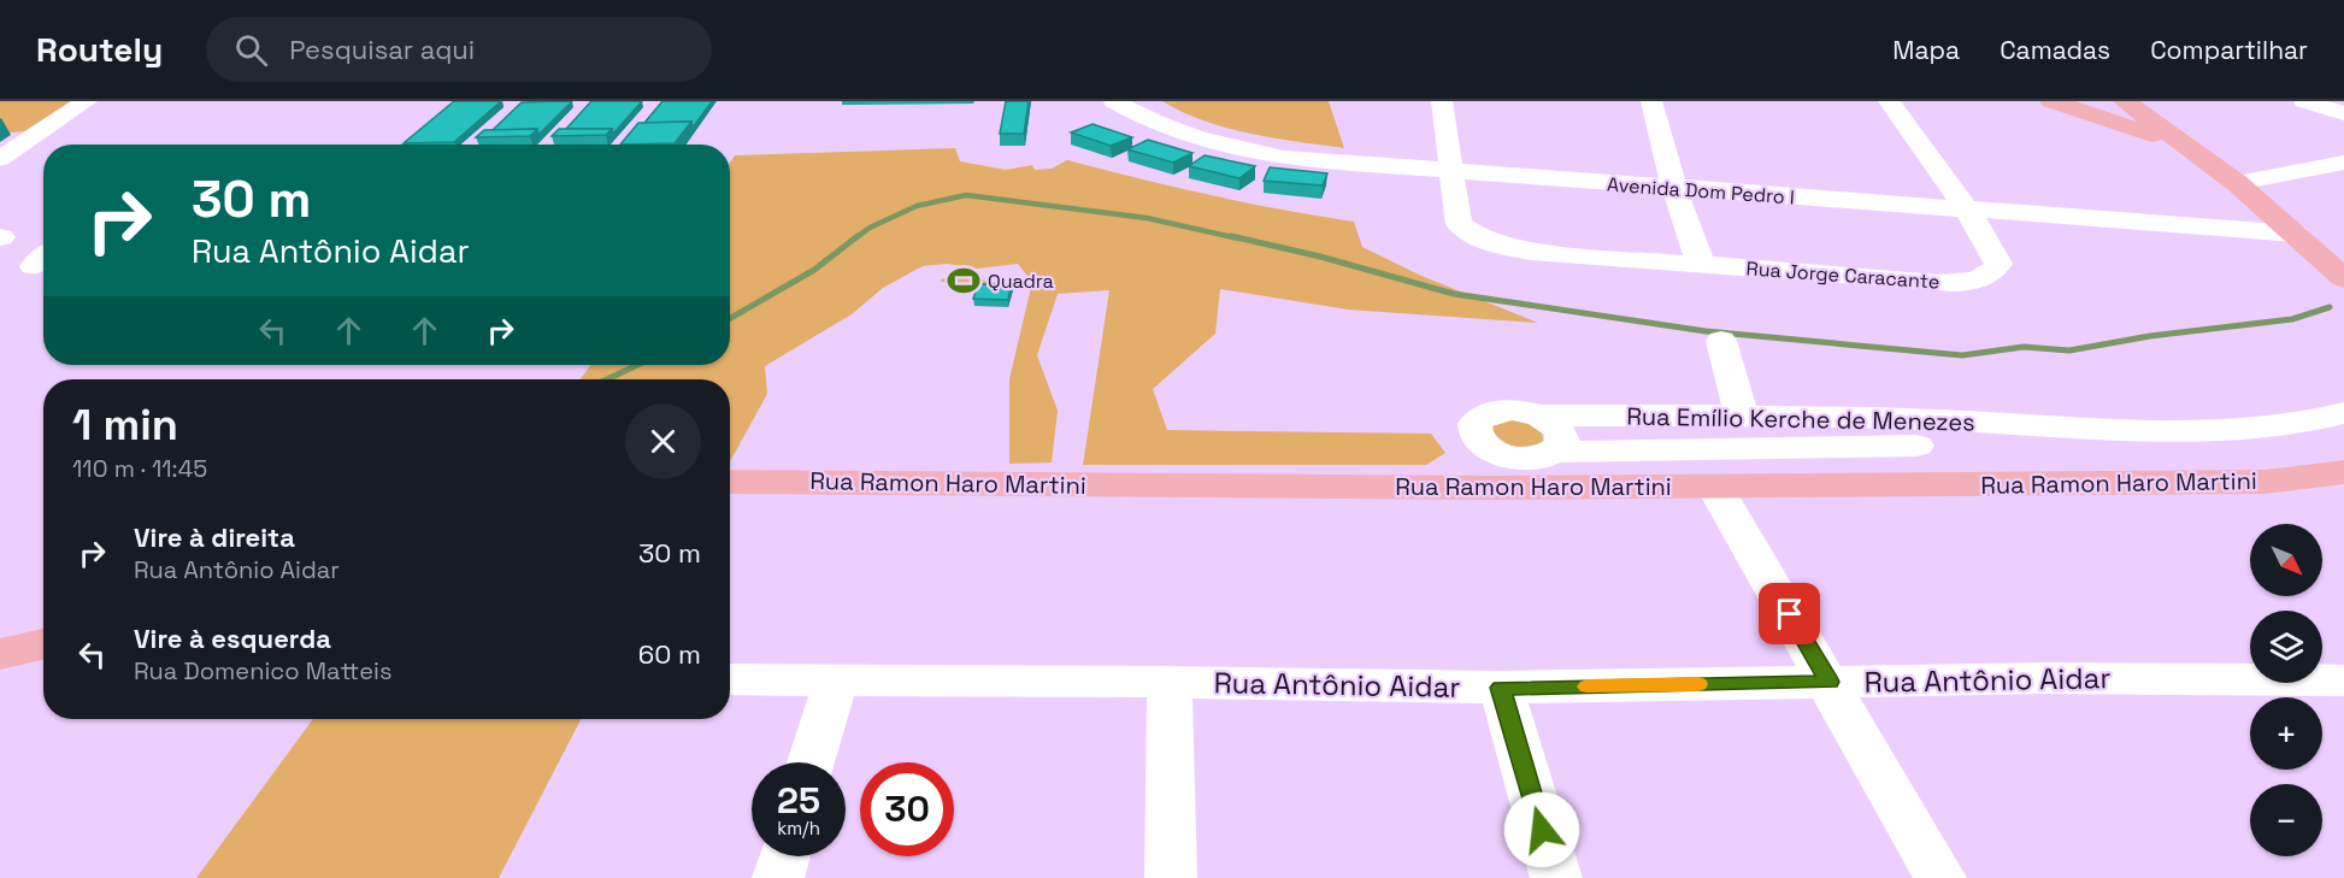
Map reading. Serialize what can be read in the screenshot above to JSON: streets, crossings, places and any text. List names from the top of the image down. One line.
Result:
{"streets":{"main road":["Rua Ramon Haro Martini"],"street":["Avenida Dom Pedro I","Rua Jorge Caracante","Rua Emílio Kerche de Menezes","Rua Antônio Aidar"]},"crossings":[["Avenida Dom Pedro I","Rua Jorge Caracante"]],"places":{"sports":["Quadra"]},"north":"bottom right","page":{"header":"Routely","search":"Pesquisar aqui","nav":["Mapa","Camadas","Compartilhar"],"turn":["30 m","Rua Antônio Aidar"],"heading":["1 min","110 m · 11:45"],"list":[{"name":"Vire à direita","note":"Rua Antônio Aidar","value":"30 m"},{"name":"Vire à esquerda","note":"Rua Domenico Matteis","value":"60 m"}],"map_buttons":["+","−"],"speed":"25 km/h","limit":"30"}}
